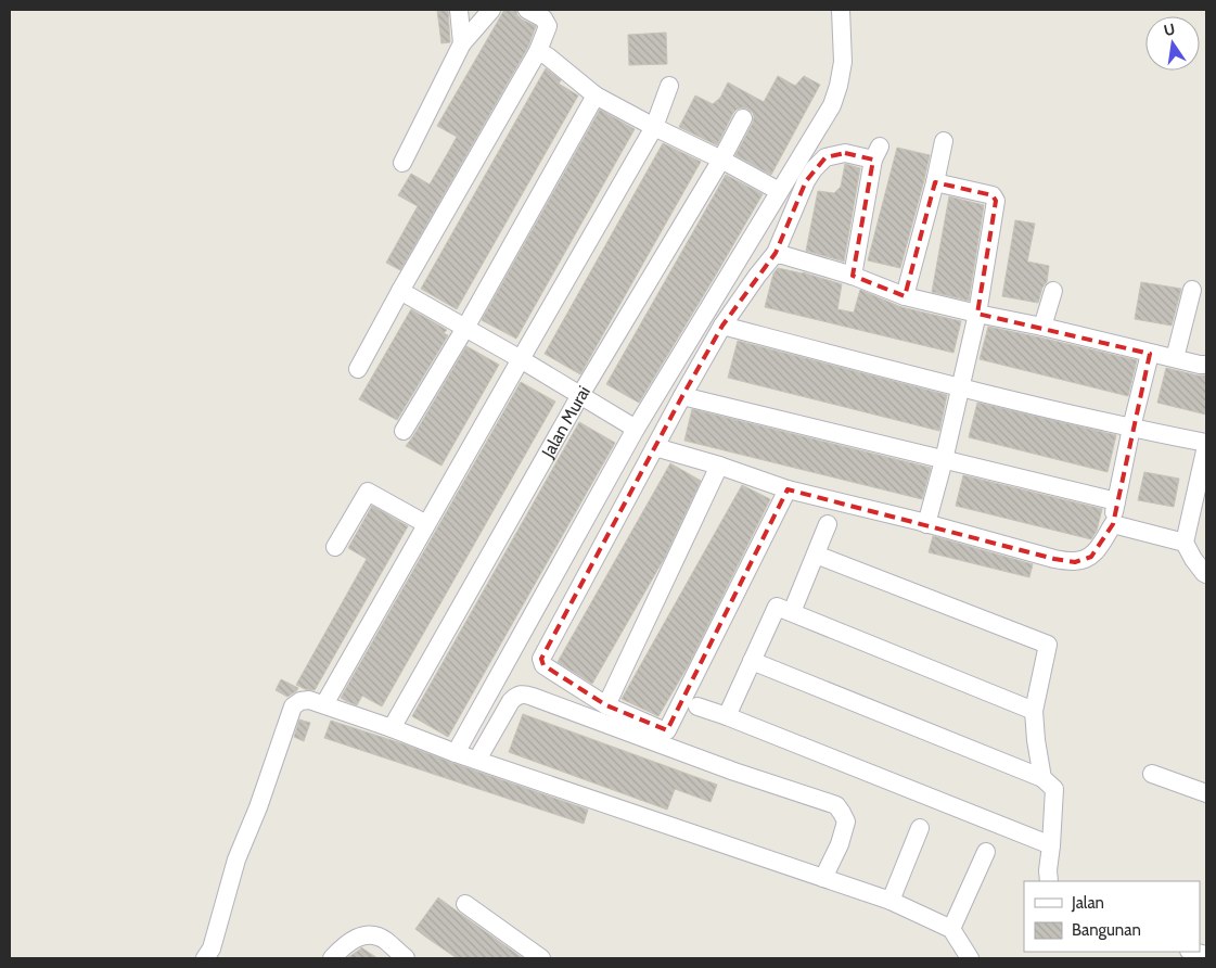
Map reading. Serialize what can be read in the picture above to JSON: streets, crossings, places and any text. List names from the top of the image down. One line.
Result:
{"streets":{"street":["Jalan Murai"]},"legend":["Jalan","Bangunan"],"north":"top"}
